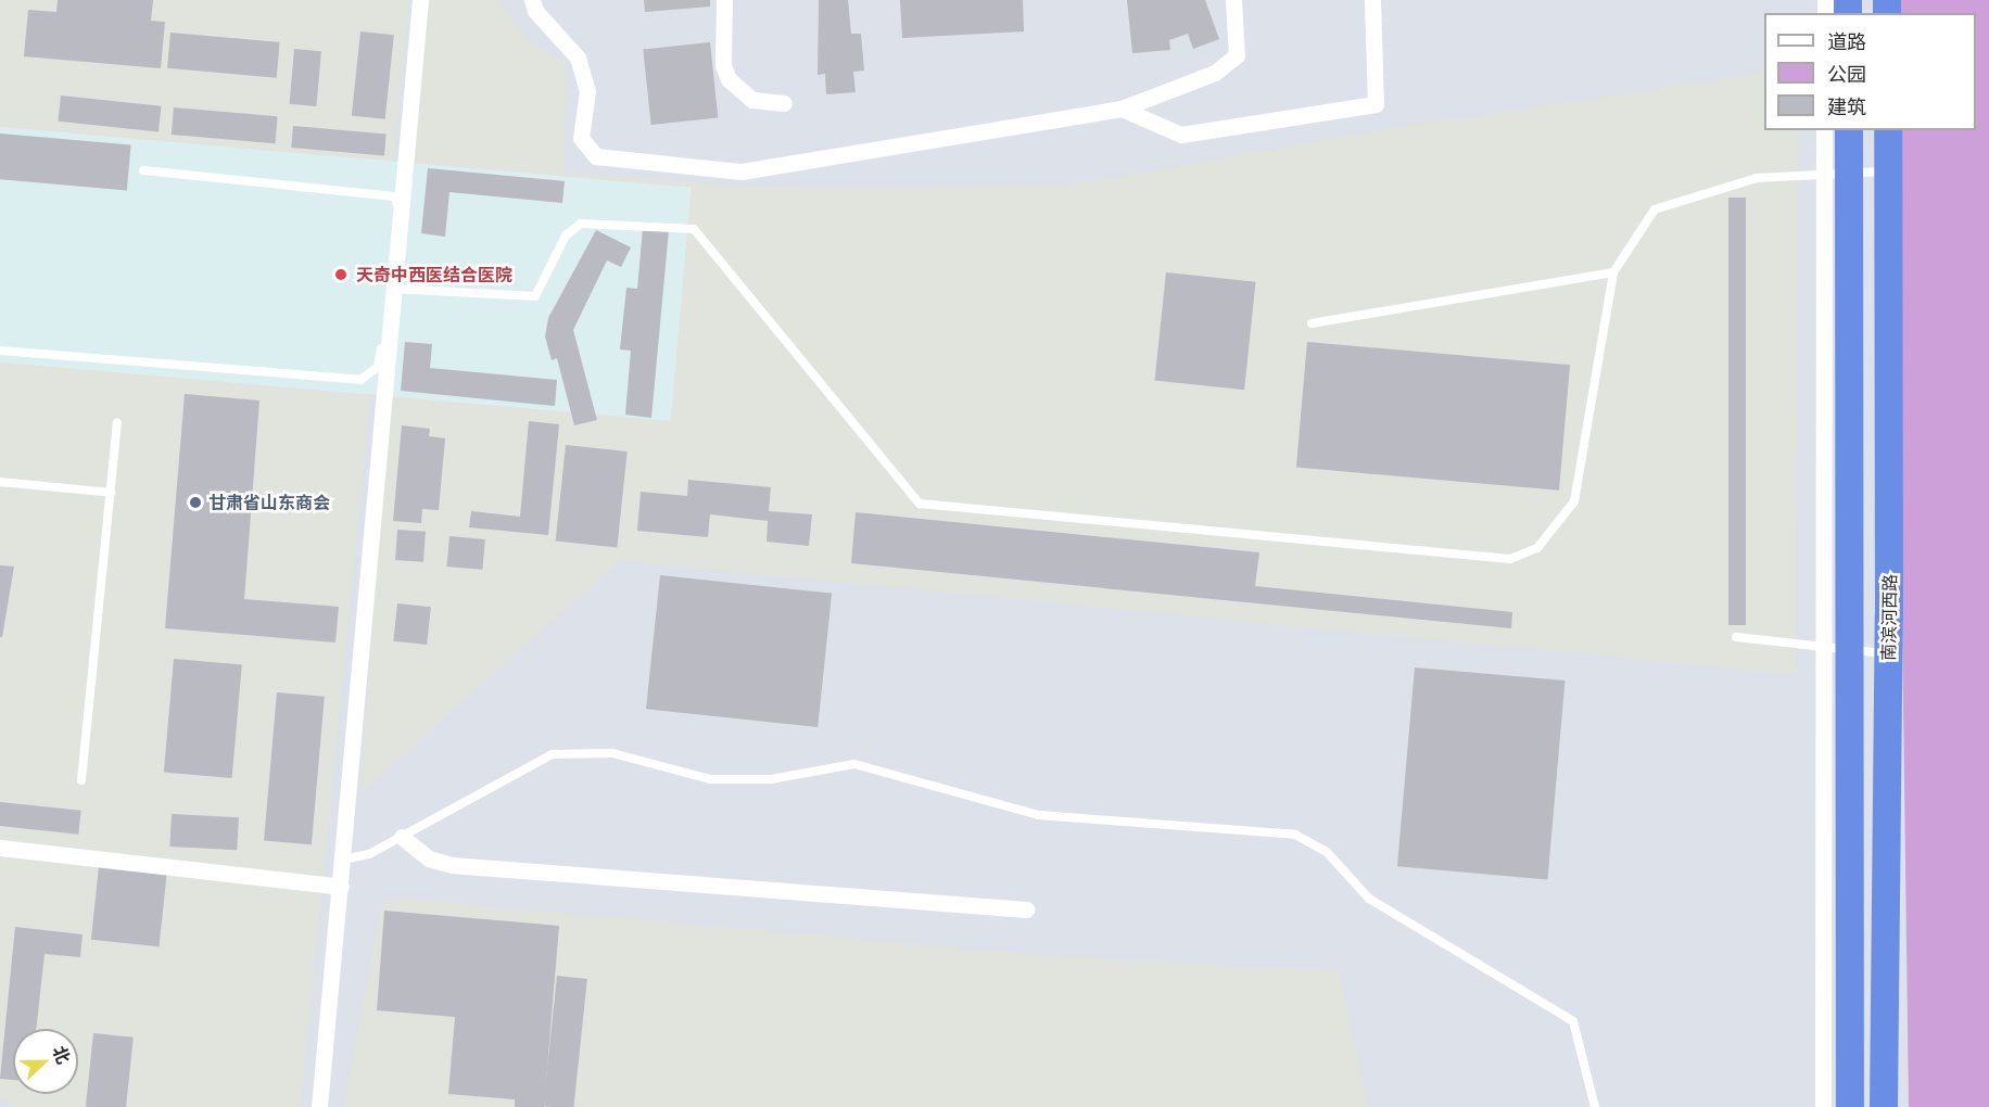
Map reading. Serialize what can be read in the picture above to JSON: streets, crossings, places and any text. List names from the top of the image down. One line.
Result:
{"streets":{"highway":["南滨河西路"]},"places":["天奇中西医结合医院","甘肃省山东商会"],"legend":["道路","公园","建筑"],"north":"right"}
